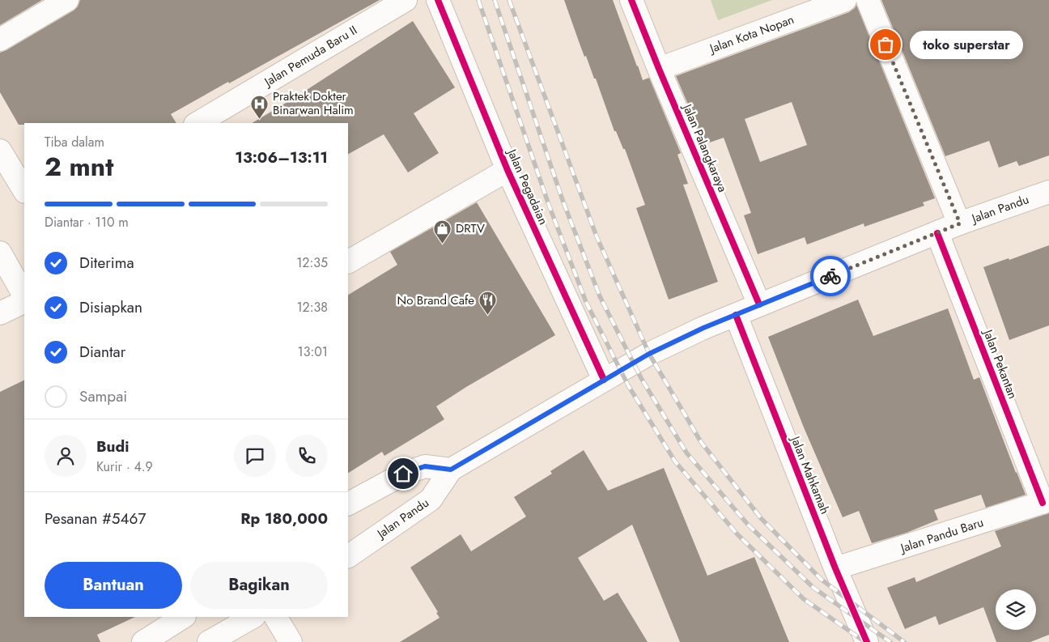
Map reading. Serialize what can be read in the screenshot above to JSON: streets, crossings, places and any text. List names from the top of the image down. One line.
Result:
{"streets":{"street":["Jalan Kota Nopan","Jalan Pemuda Baru II","Jalan Palangkaraya","Jalan Pegadaian","Jalan Pandu","Jalan Pekantan","Jalan Mahkamah","Jalan Pandu Baru"]},"crossings":[["Jalan Kota Nopan","Jalan Palangkaraya"],["Jalan Palangkaraya","Jalan Pandu"],["Jalan Pegadaian","Jalan Pandu"],["Jalan Pandu","Jalan Pekantan"],["Jalan Pandu","Jalan Mahkamah"],["Jalan Pekantan","Jalan Pandu Baru"],["Jalan Mahkamah","Jalan Pandu Baru"]],"places":{"other":["toko superstar"],"hospital":["Praktek Dokter Binarwan Halim"],"shop":["DRTV"],"restaurant":["No Brand Cafe"]},"page":{"bubble":"toko superstar","heading":["2 mnt","Tiba dalam","13:06–13:11"],"panel":["Budi","Kurir · 4.9","Pesanan #5467","Rp 180,000"],"bar":"Diantar · 110 m","list":[["Diterima","12:35"],["Disiapkan","12:38"],["Diantar","13:01"],"Sampai"],"buttons":["Bantuan","Bagikan"]}}
